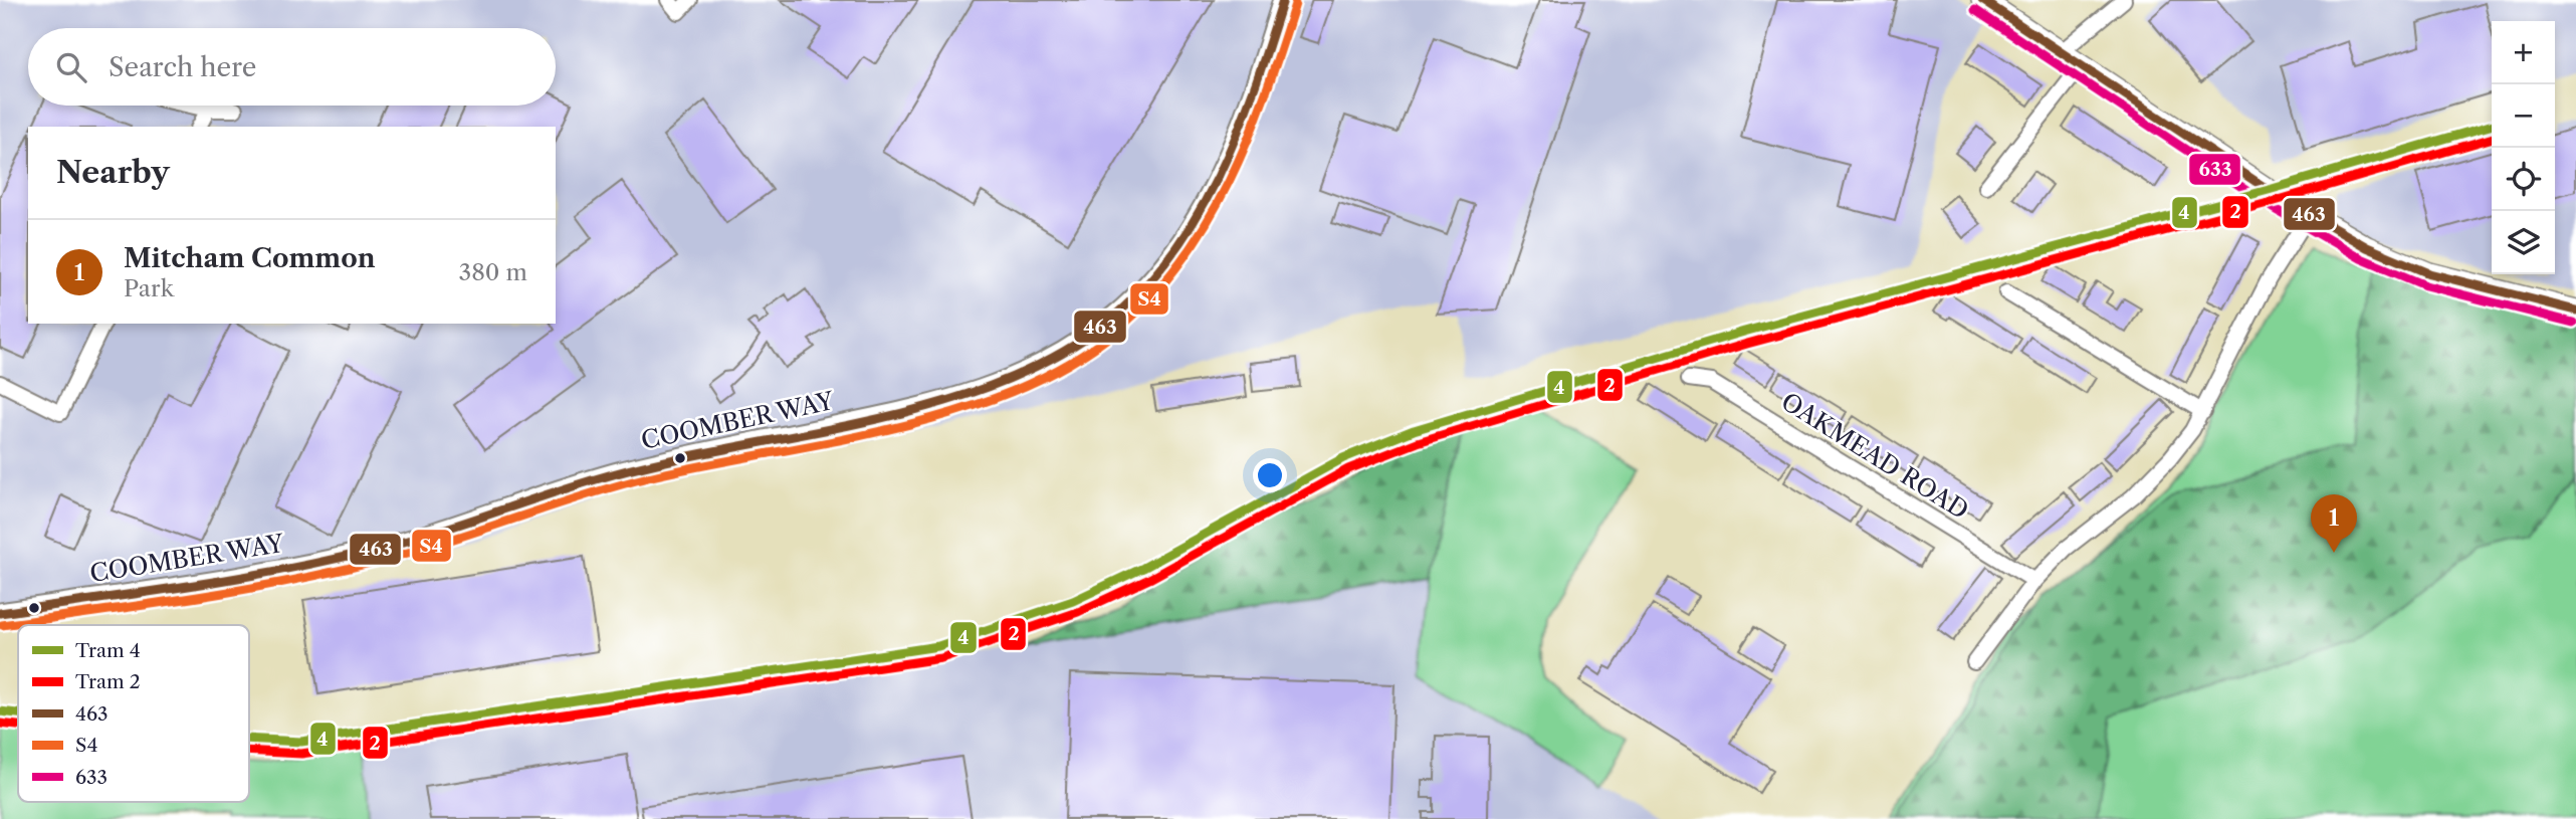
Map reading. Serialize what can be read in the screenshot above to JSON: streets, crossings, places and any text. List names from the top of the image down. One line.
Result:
{"streets":{"street":["COOMBER WAY","OAKMEAD ROAD"]},"lines":["transit line 463","transit line S4","transit line 633","tram line 4","tram line 2"],"legend":["Tram 4","Tram 2","463","S4","633"],"page":{"map_buttons":["+","−"],"search":"Search here","heading":"Nearby","list":[{"mark":"1","name":"Mitcham Common","note":"Park","value":"380 m"}],"pins":"1"}}
